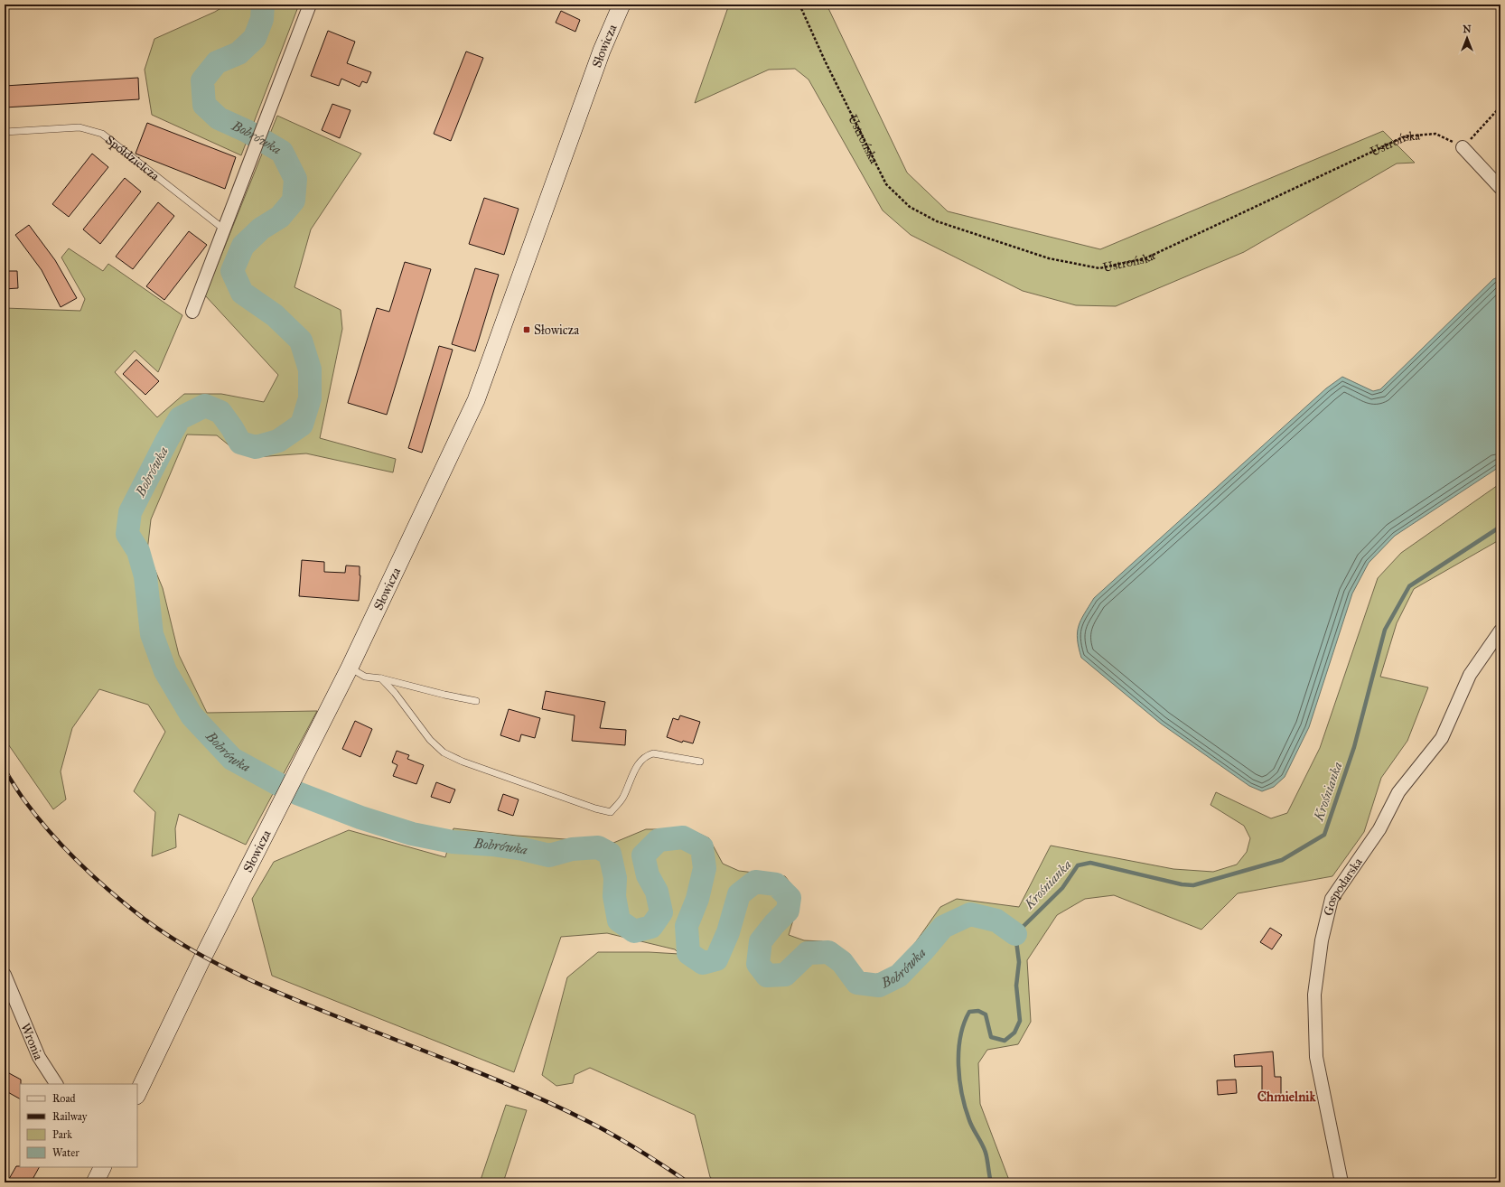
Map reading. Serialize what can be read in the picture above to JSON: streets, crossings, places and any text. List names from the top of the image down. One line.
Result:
{"streets":{"street":["Słowicza","Gospodarska","Wronia"],"lane":["Spółdzielcza"],"path":["Ustrońska"]},"districts":["Chmielnik"],"water":["Bobrówka","Krośnianka"],"places":{"transit":["Słowicza"]},"legend":["Road","Railway","Park","Water"],"north":"top"}
